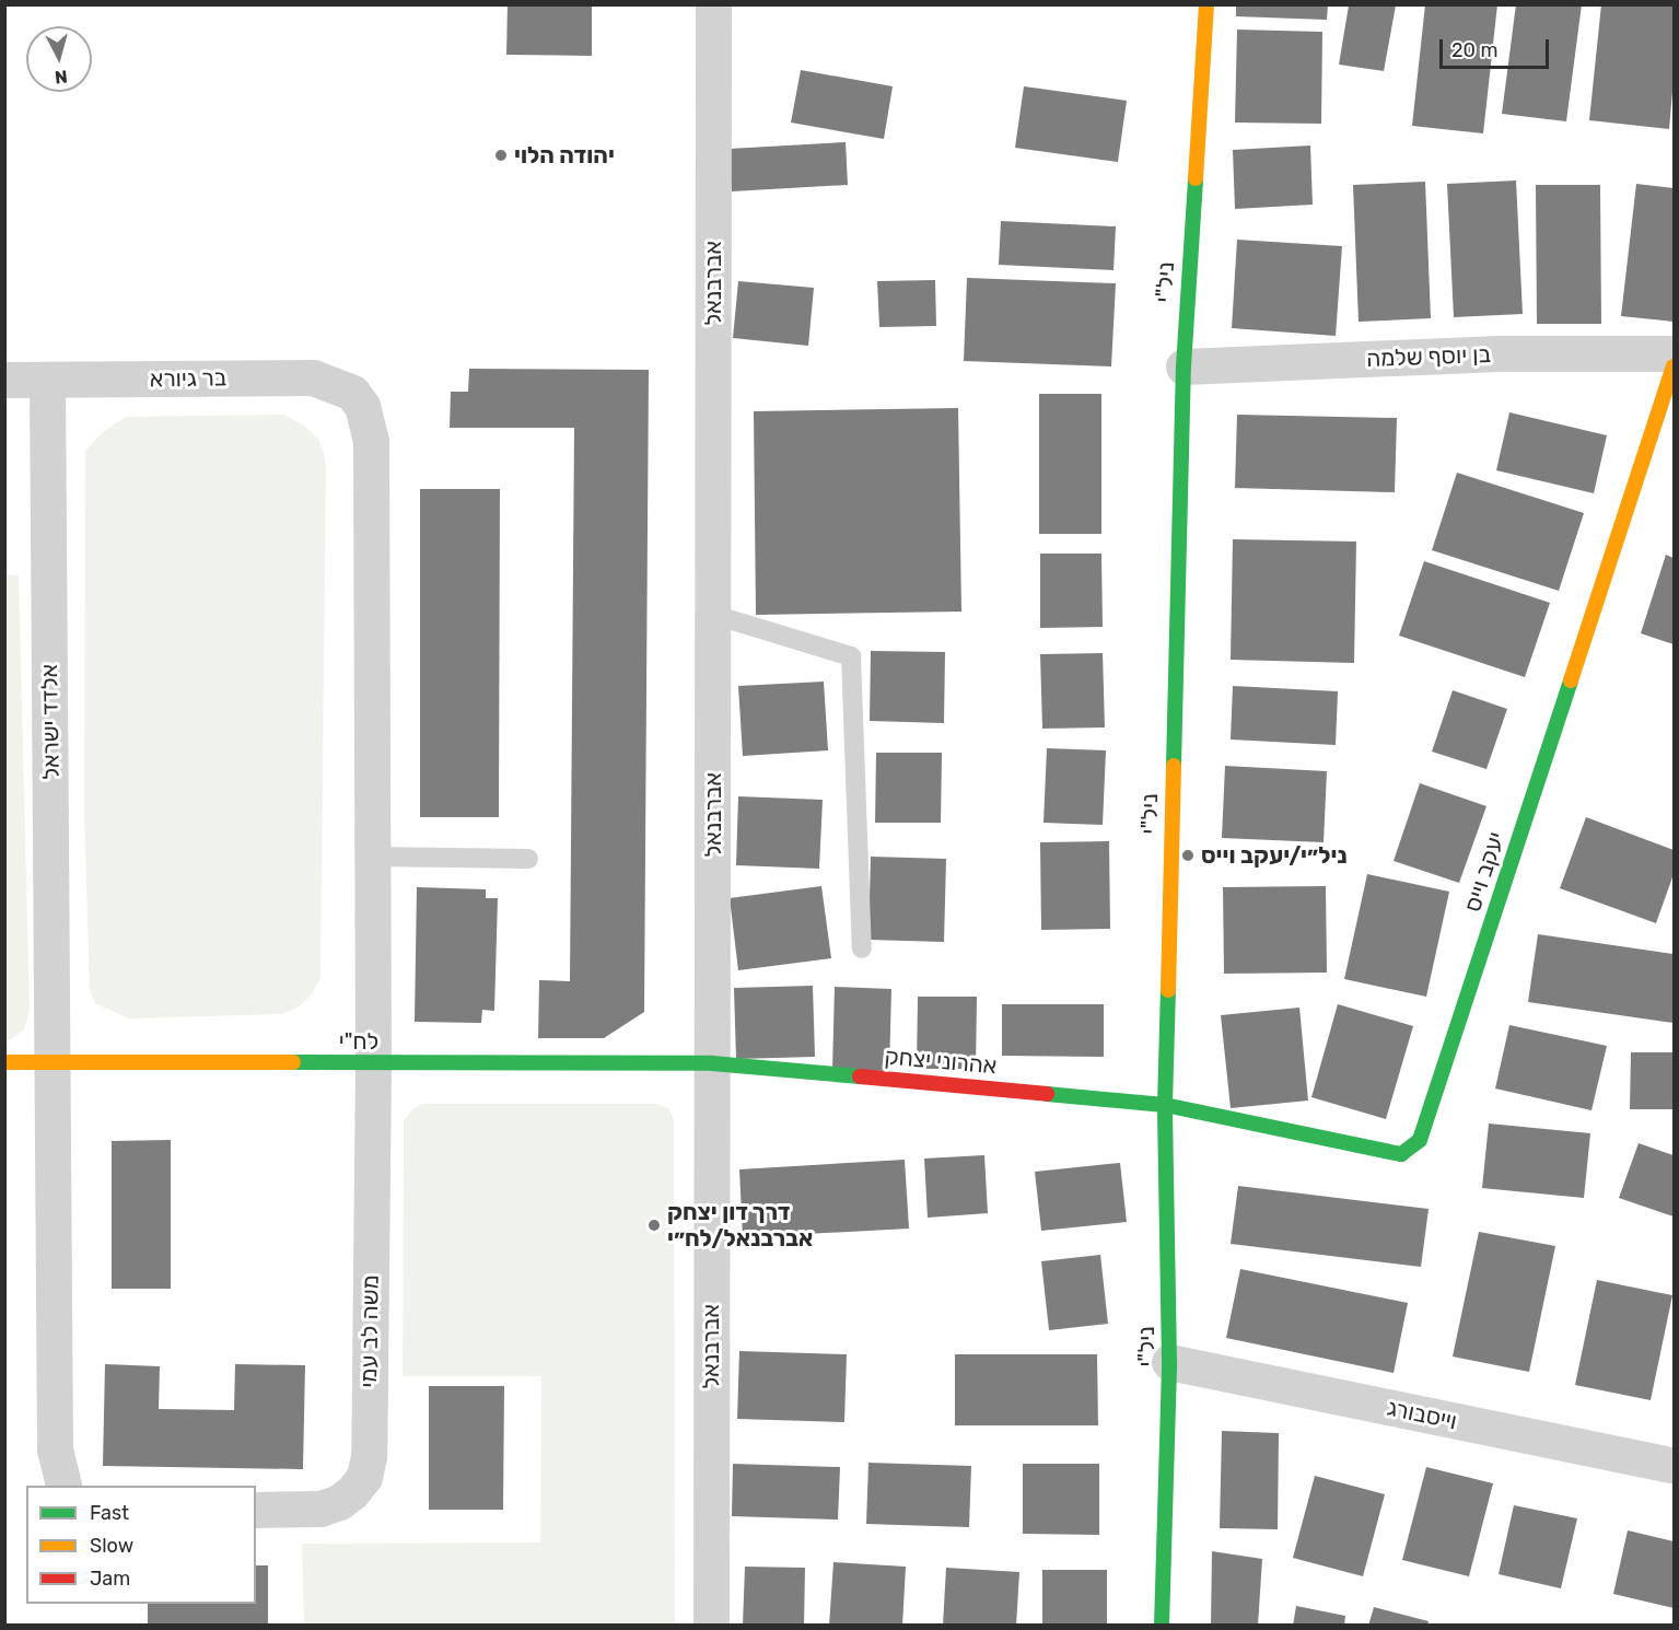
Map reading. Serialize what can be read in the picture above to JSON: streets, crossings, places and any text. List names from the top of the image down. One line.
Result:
{"streets":{"street":["ניל\"י","אברבנאל","בן יוסף שלמה","בר גיורא","אלדד ישראל","יעקב וייס","לח\"י","אהרוני יצחק","משה לב עמי","וייסבורג"]},"crossings":[["ניל\"י","בן יוסף שלמה"],["ניל\"י","יעקב וייס"],["ניל\"י","אהרוני יצחק"],["ניל\"י","וייסבורג"],["אברבנאל","לח\"י"],["אברבנאל","אהרוני יצחק"],["בר גיורא","אלדד ישראל"],["אלדד ישראל","לח\"י"],["יעקב וייס","אהרוני יצחק"],["לח\"י","אהרוני יצחק"],["לח\"י","משה לב עמי"]],"places":["יהודה הלוי","ניל״י/יעקב וייס","דרך דון יצחק אברבנאל/לח״י"],"legend":["Fast","Slow","Jam"],"scale_bar":"20 m","north":"bottom"}
